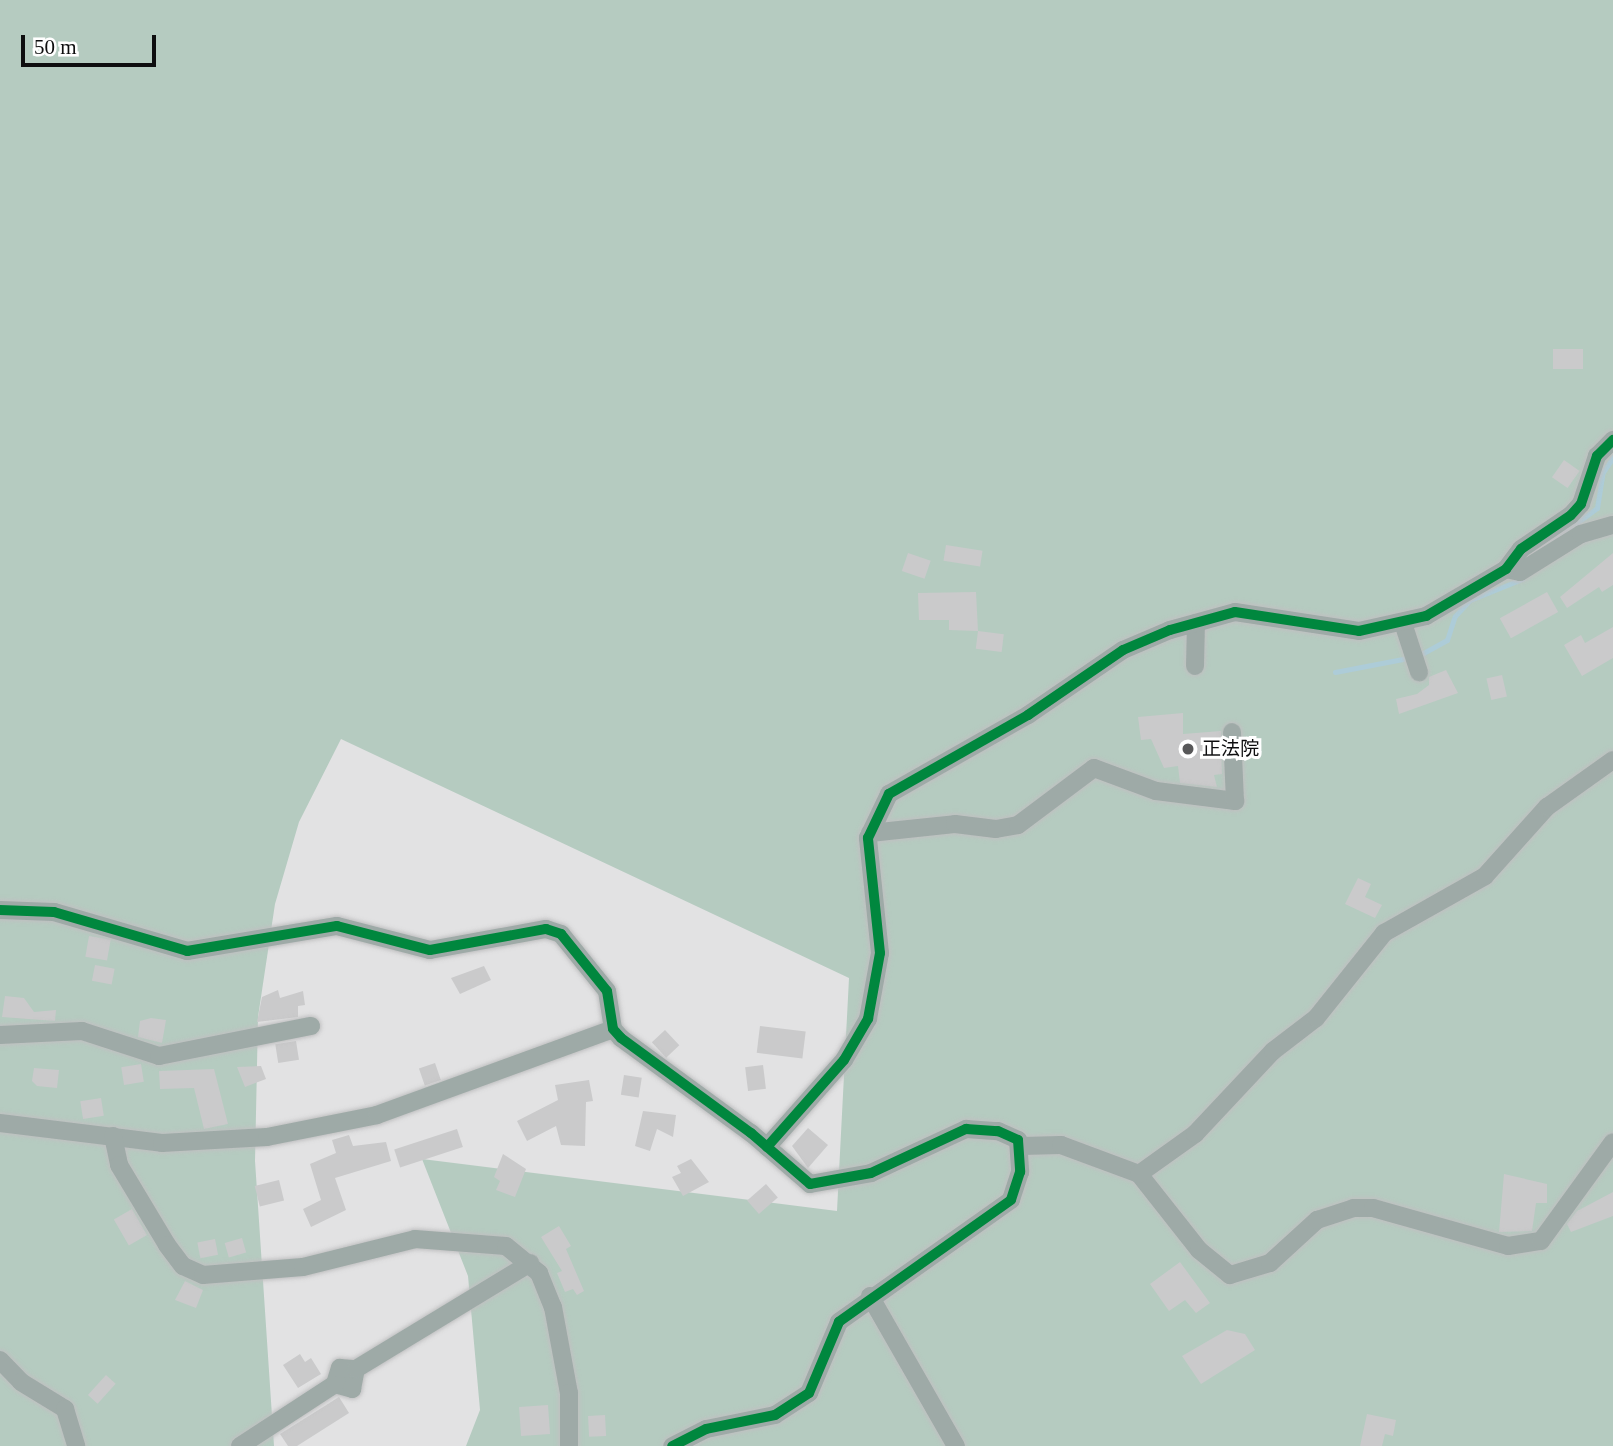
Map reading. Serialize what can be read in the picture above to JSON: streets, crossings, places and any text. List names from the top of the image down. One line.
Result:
{"places":["正法院"],"scale_bar":"50 m"}
